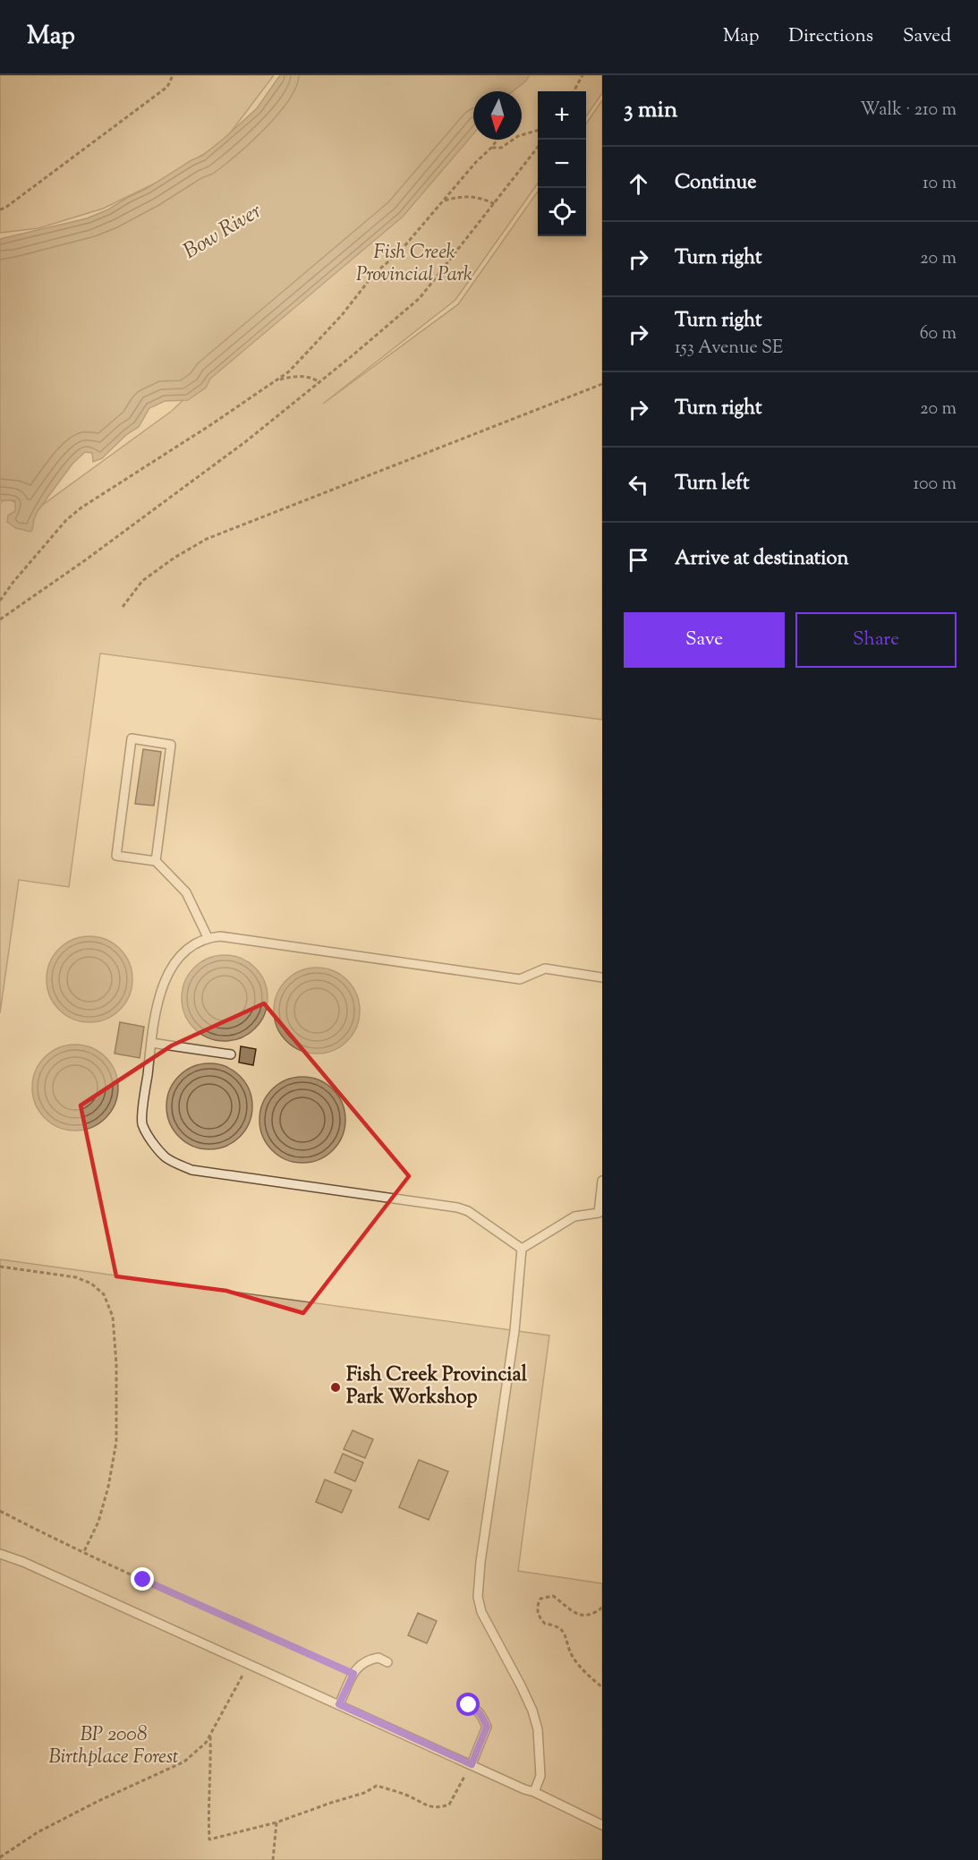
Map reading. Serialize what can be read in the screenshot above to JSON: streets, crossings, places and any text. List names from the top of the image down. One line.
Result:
{"water":["Bow River"],"parks":["Fish Creek Provincial Park","BP 2008 Birthplace Forest"],"places":["Fish Creek Provincial Park Workshop"],"north":"bottom","page":{"header":"Map","nav":["Map","Directions","Saved"],"heading":["3 min","Walk · 210 m"],"map_buttons":["+","−"],"list":[["Continue","10 m"],["Turn right","20 m"],["Turn right","153 Avenue SE","60 m"],["Turn right","20 m"],["Turn left","100 m"],"Arrive at destination"],"buttons":["Save","Share"]}}
